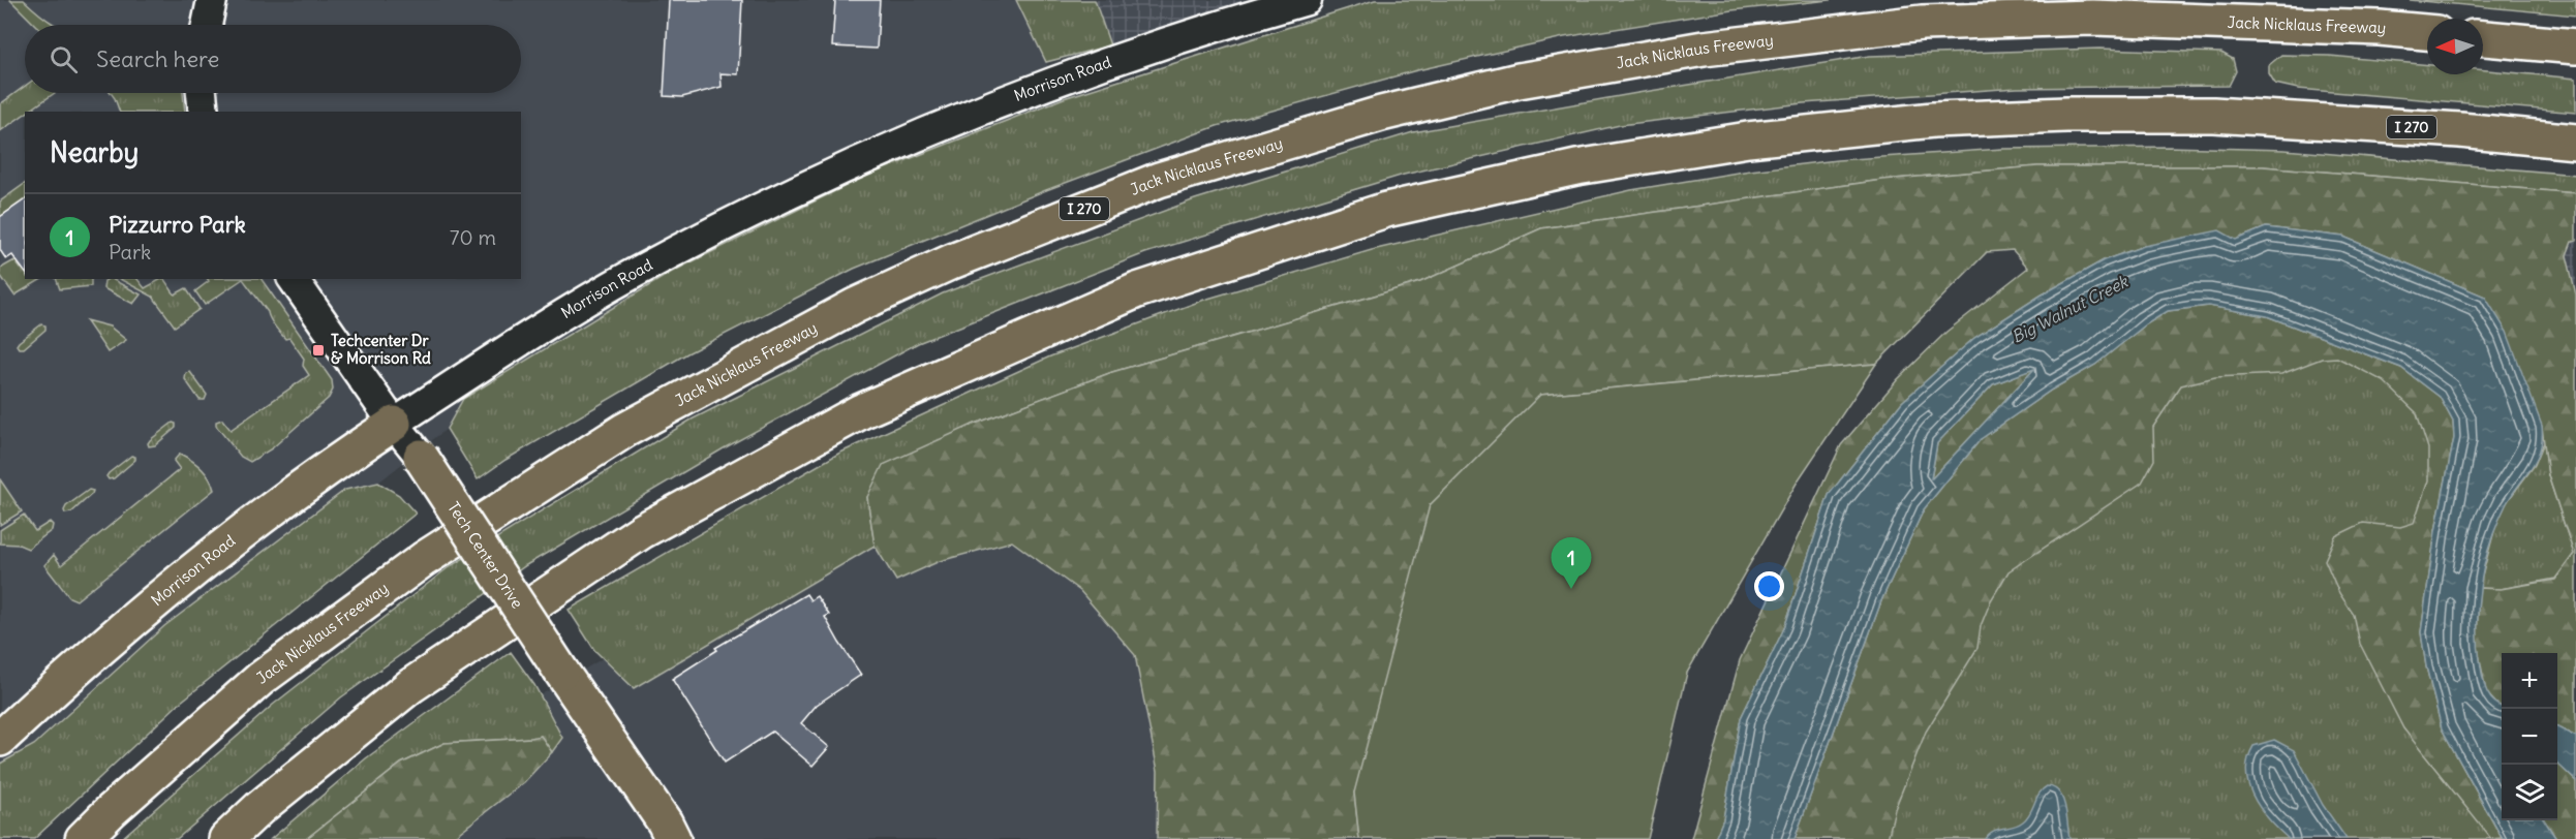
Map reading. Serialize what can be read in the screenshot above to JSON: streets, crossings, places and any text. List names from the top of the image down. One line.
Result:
{"streets":{"main road":["Jack Nicklaus Freeway","Morrison Road","I 270","Tech Center Drive"]},"crossings":[["Morrison Road","Tech Center Drive"]],"water":["Big Walnut Creek"],"places":{"transit":["Techcenter Dr & Morrison Rd"]},"north":"left","page":{"search":"Search here","heading":"Nearby","list":[{"mark":"1","name":"Pizzurro Park","note":"Park","value":"70 m"}],"pins":"1","map_buttons":["+","−"]}}
